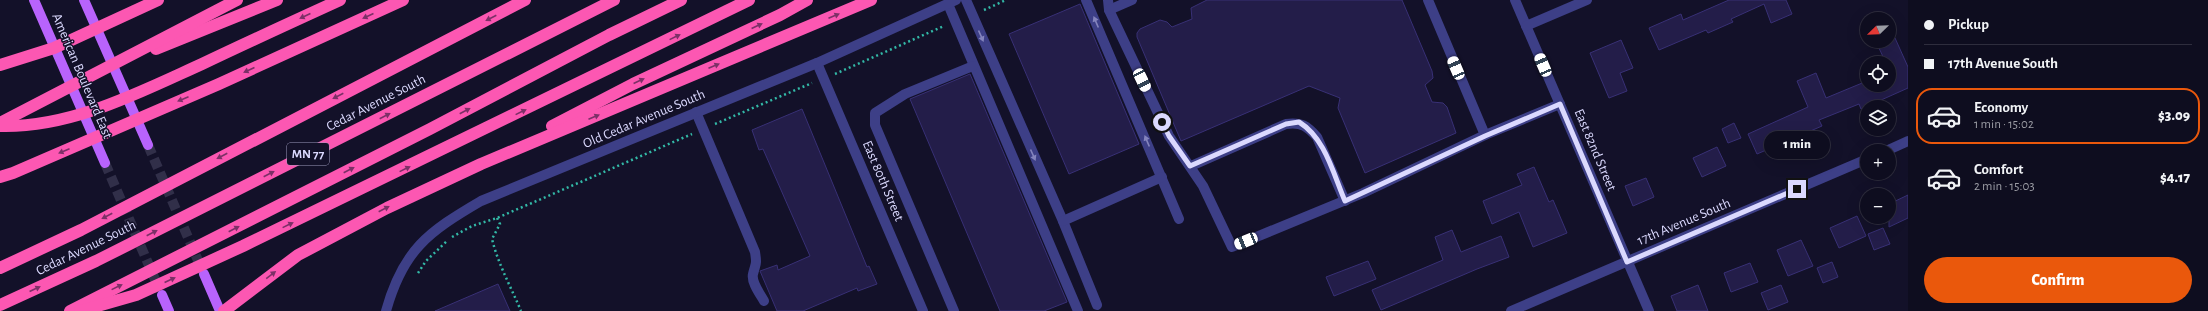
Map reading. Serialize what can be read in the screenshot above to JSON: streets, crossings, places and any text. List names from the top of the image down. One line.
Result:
{"streets":{"highway":["Cedar Avenue South","MN 77"],"main road":["American Boulevard East"],"street":["Old Cedar Avenue South","East 82nd Street","East 80th Street","17th Avenue South"]},"crossings":[["Old Cedar Avenue South","East 80th Street"],["East 82nd Street","17th Avenue South"]],"north":"bottom left","page":{"banner":["Pickup","17th Avenue South"],"map_buttons":["+","−"],"list":[{"name":"Economy","note":"1 min · 15:02","value":"$3.09"},{"name":"Comfort","note":"2 min · 15:03","value":"$4.17"}],"bubble":"1 min","buttons":"Confirm"}}
